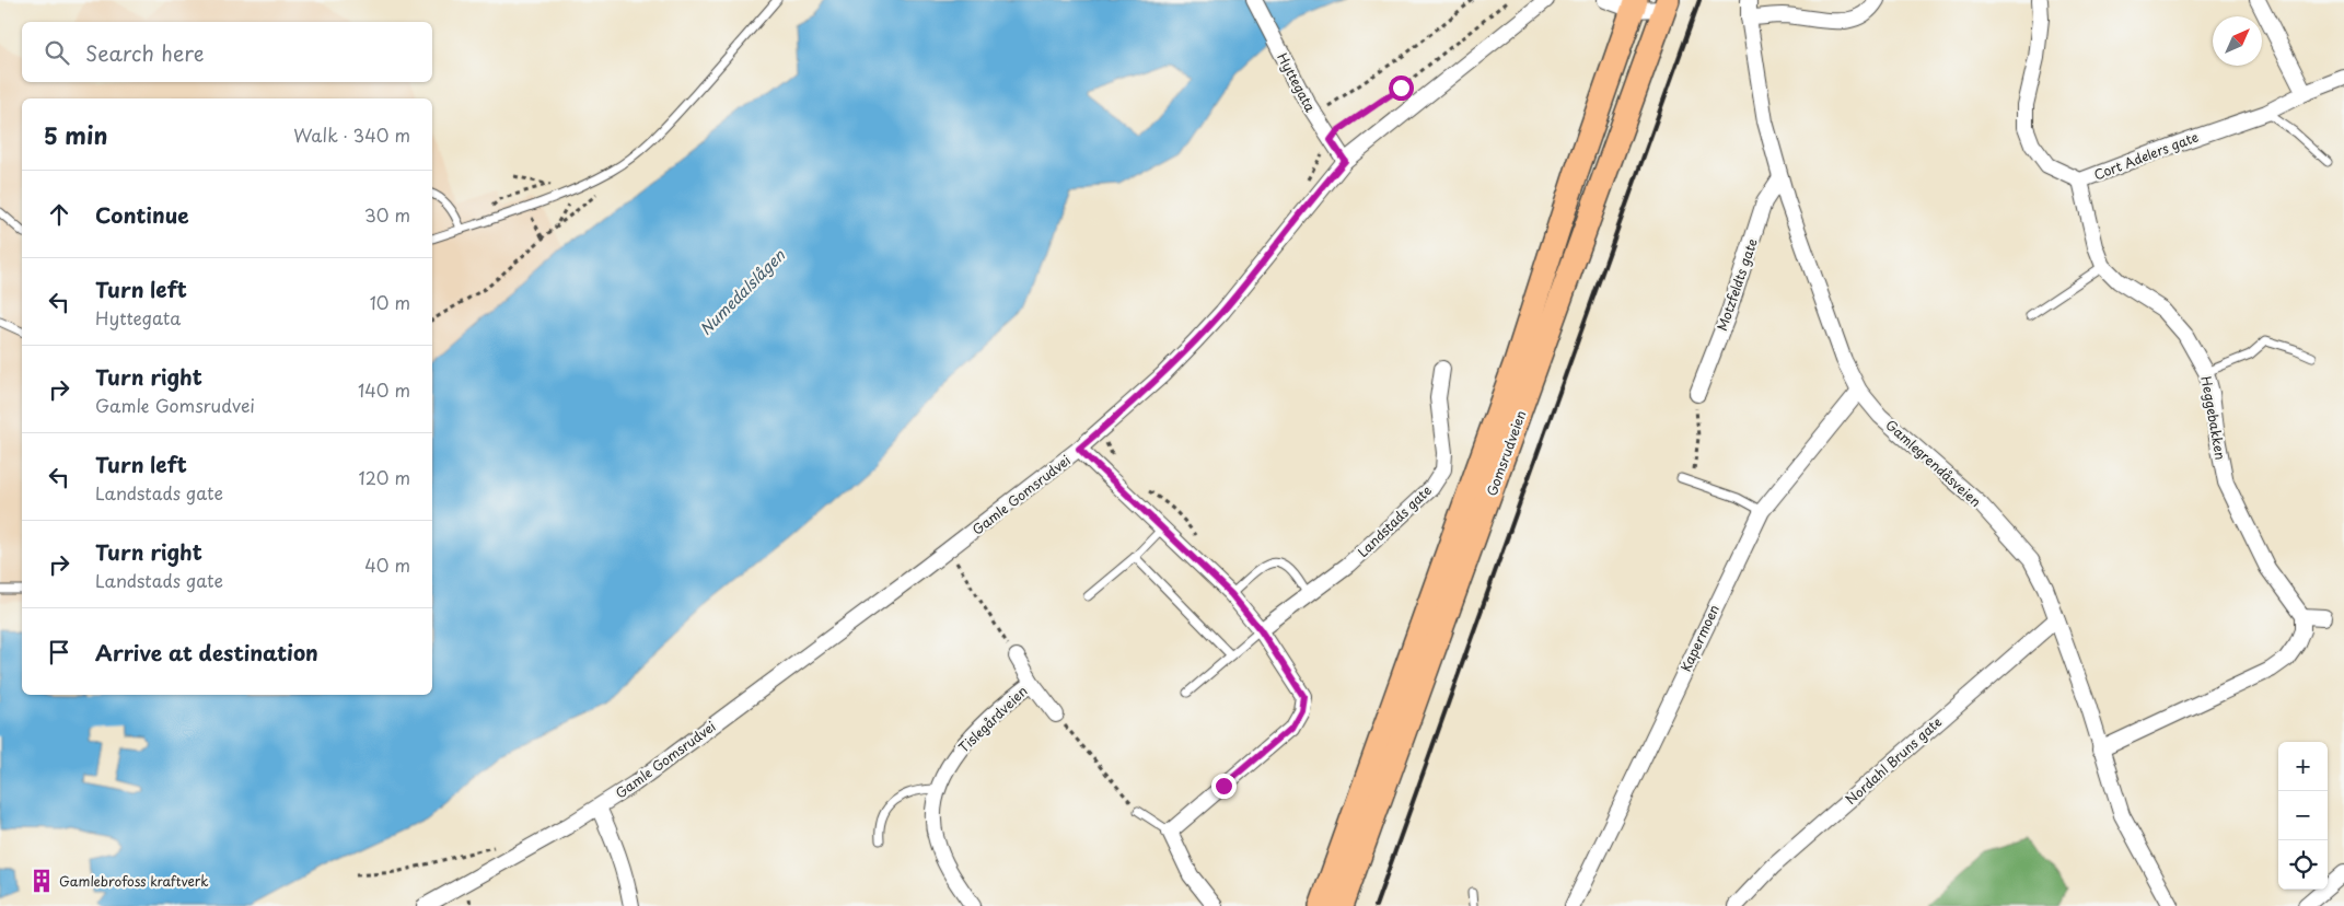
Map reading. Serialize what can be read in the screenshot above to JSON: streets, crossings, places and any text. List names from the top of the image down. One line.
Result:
{"streets":{"main road":["Gomsrudveien"],"street":["Hyttegata","Cort Adelers gate","Motzfeldts gate","Heggebakken","Gamlegrendåsveien","Gamle Gomsrudvei","Landstads gate","Kapermoen","Tislegårdveien","Nordahl Bruns gate"]},"crossings":[["Hyttegata","Gamle Gomsrudvei"],["Cort Adelers gate","Heggebakken"],["Motzfeldts gate","Gamlegrendåsveien"],["Gamlegrendåsveien","Kapermoen"],["Gamlegrendåsveien","Nordahl Bruns gate"]],"water":["Numedalslågen"],"places":{"building":["Gamlebrofoss kraftverk"]},"north":"top right","page":{"search":"Search here","heading":["5 min","Walk · 340 m"],"list":[["Continue","30 m"],["Turn left","Hyttegata","10 m"],["Turn right","Gamle Gomsrudvei","140 m"],["Turn left","Landstads gate","120 m"],["Turn right","Landstads gate","40 m"],"Arrive at destination"],"map_buttons":["+","−"]}}
